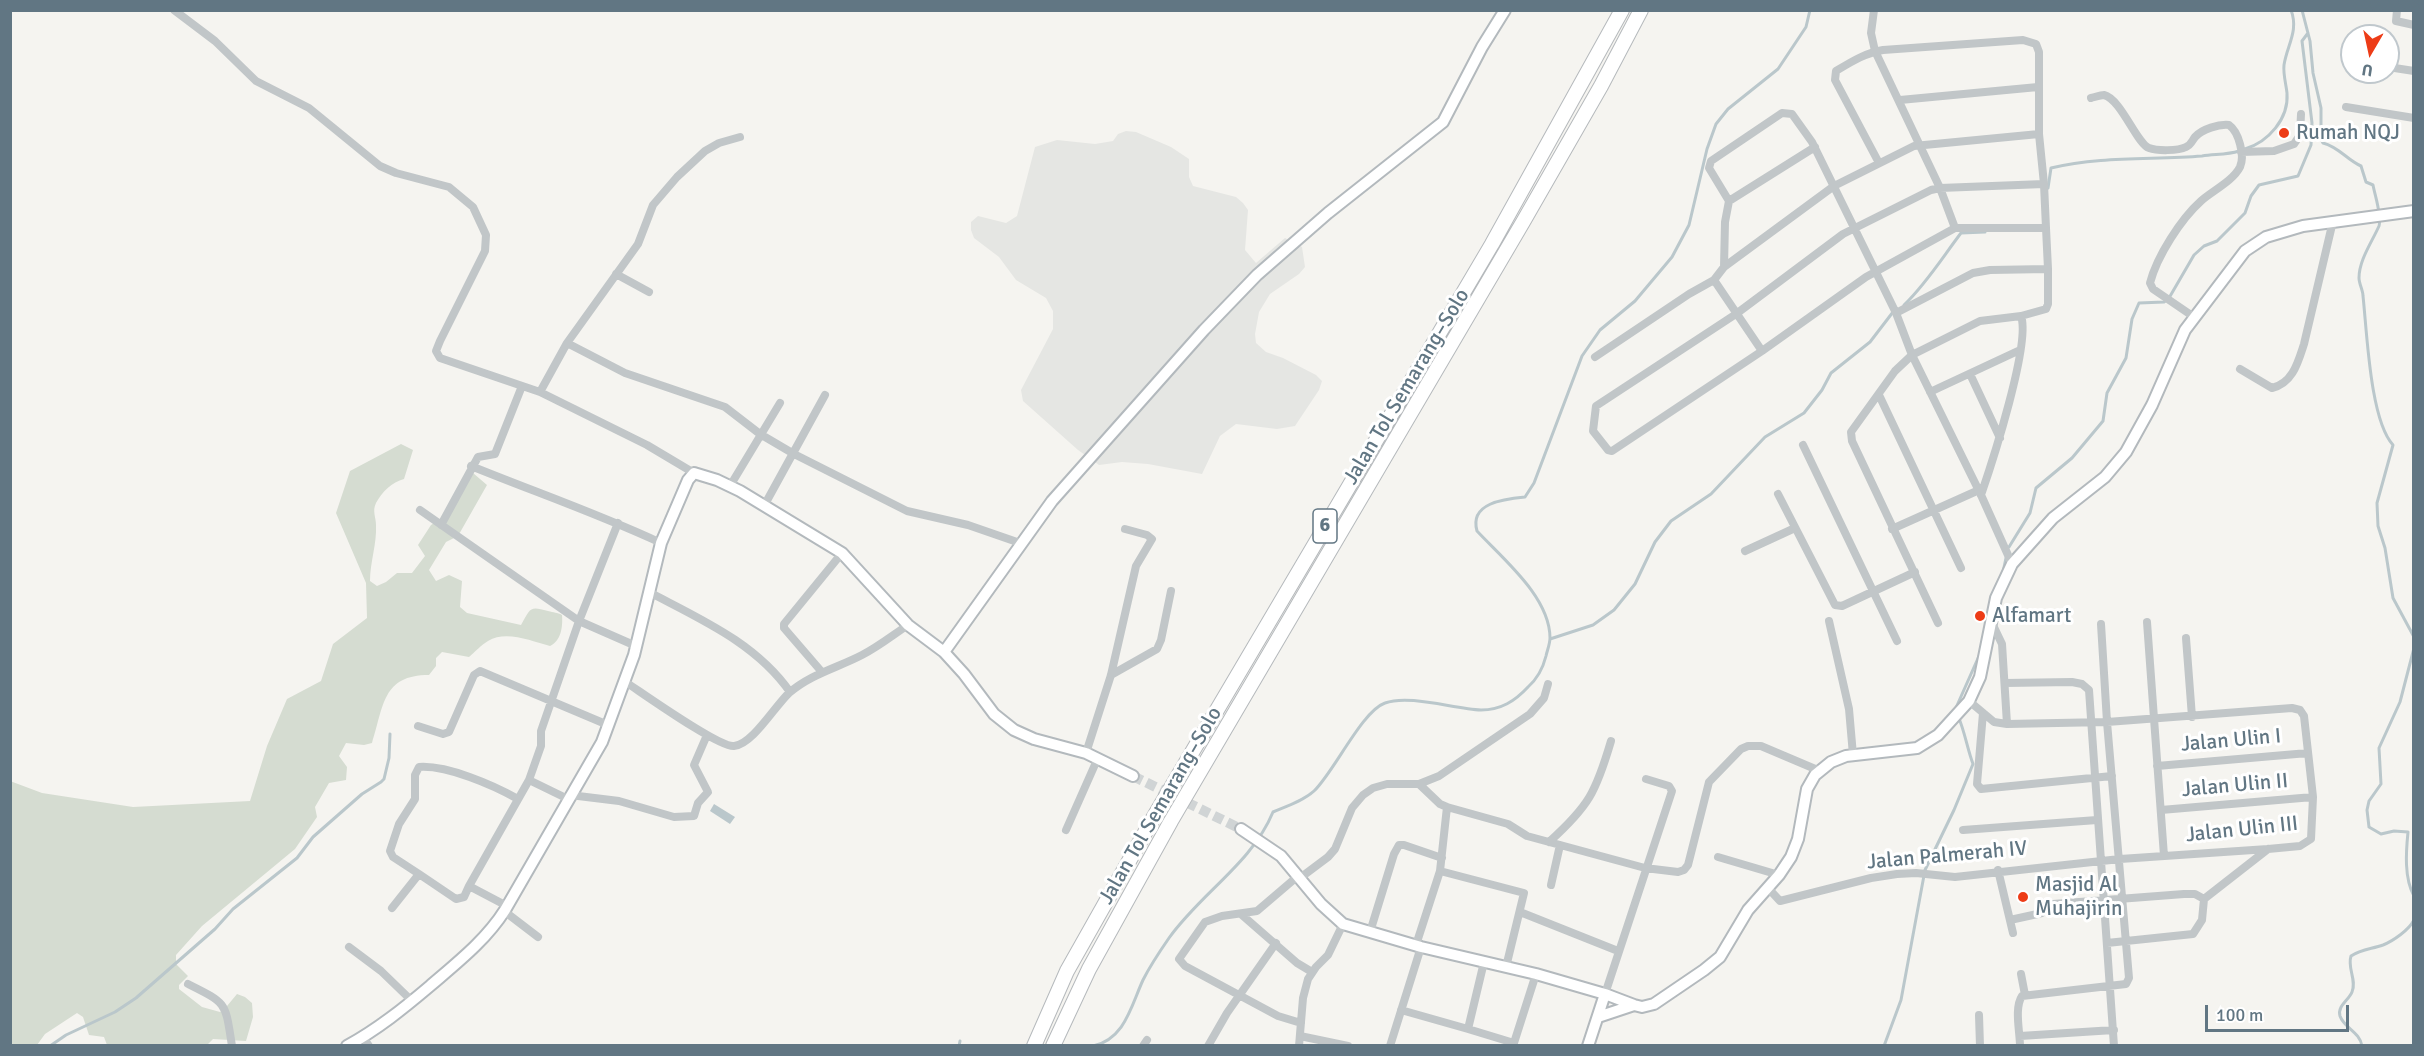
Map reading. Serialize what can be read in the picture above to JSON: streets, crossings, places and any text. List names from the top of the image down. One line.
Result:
{"streets":{"highway":["Jalan Tol Semarang–Solo","6"],"street":["Jalan Ulin I","Jalan Ulin II","Jalan Ulin III","Jalan Palmerah IV"]},"crossings":[["Jalan Ulin II","Jalan Ulin III"],["Jalan Ulin III","Jalan Palmerah IV"]],"places":["Rumah NQJ","Alfamart","Masjid Al Muhajirin"],"scale_bar":"100 m","north":"bottom"}
